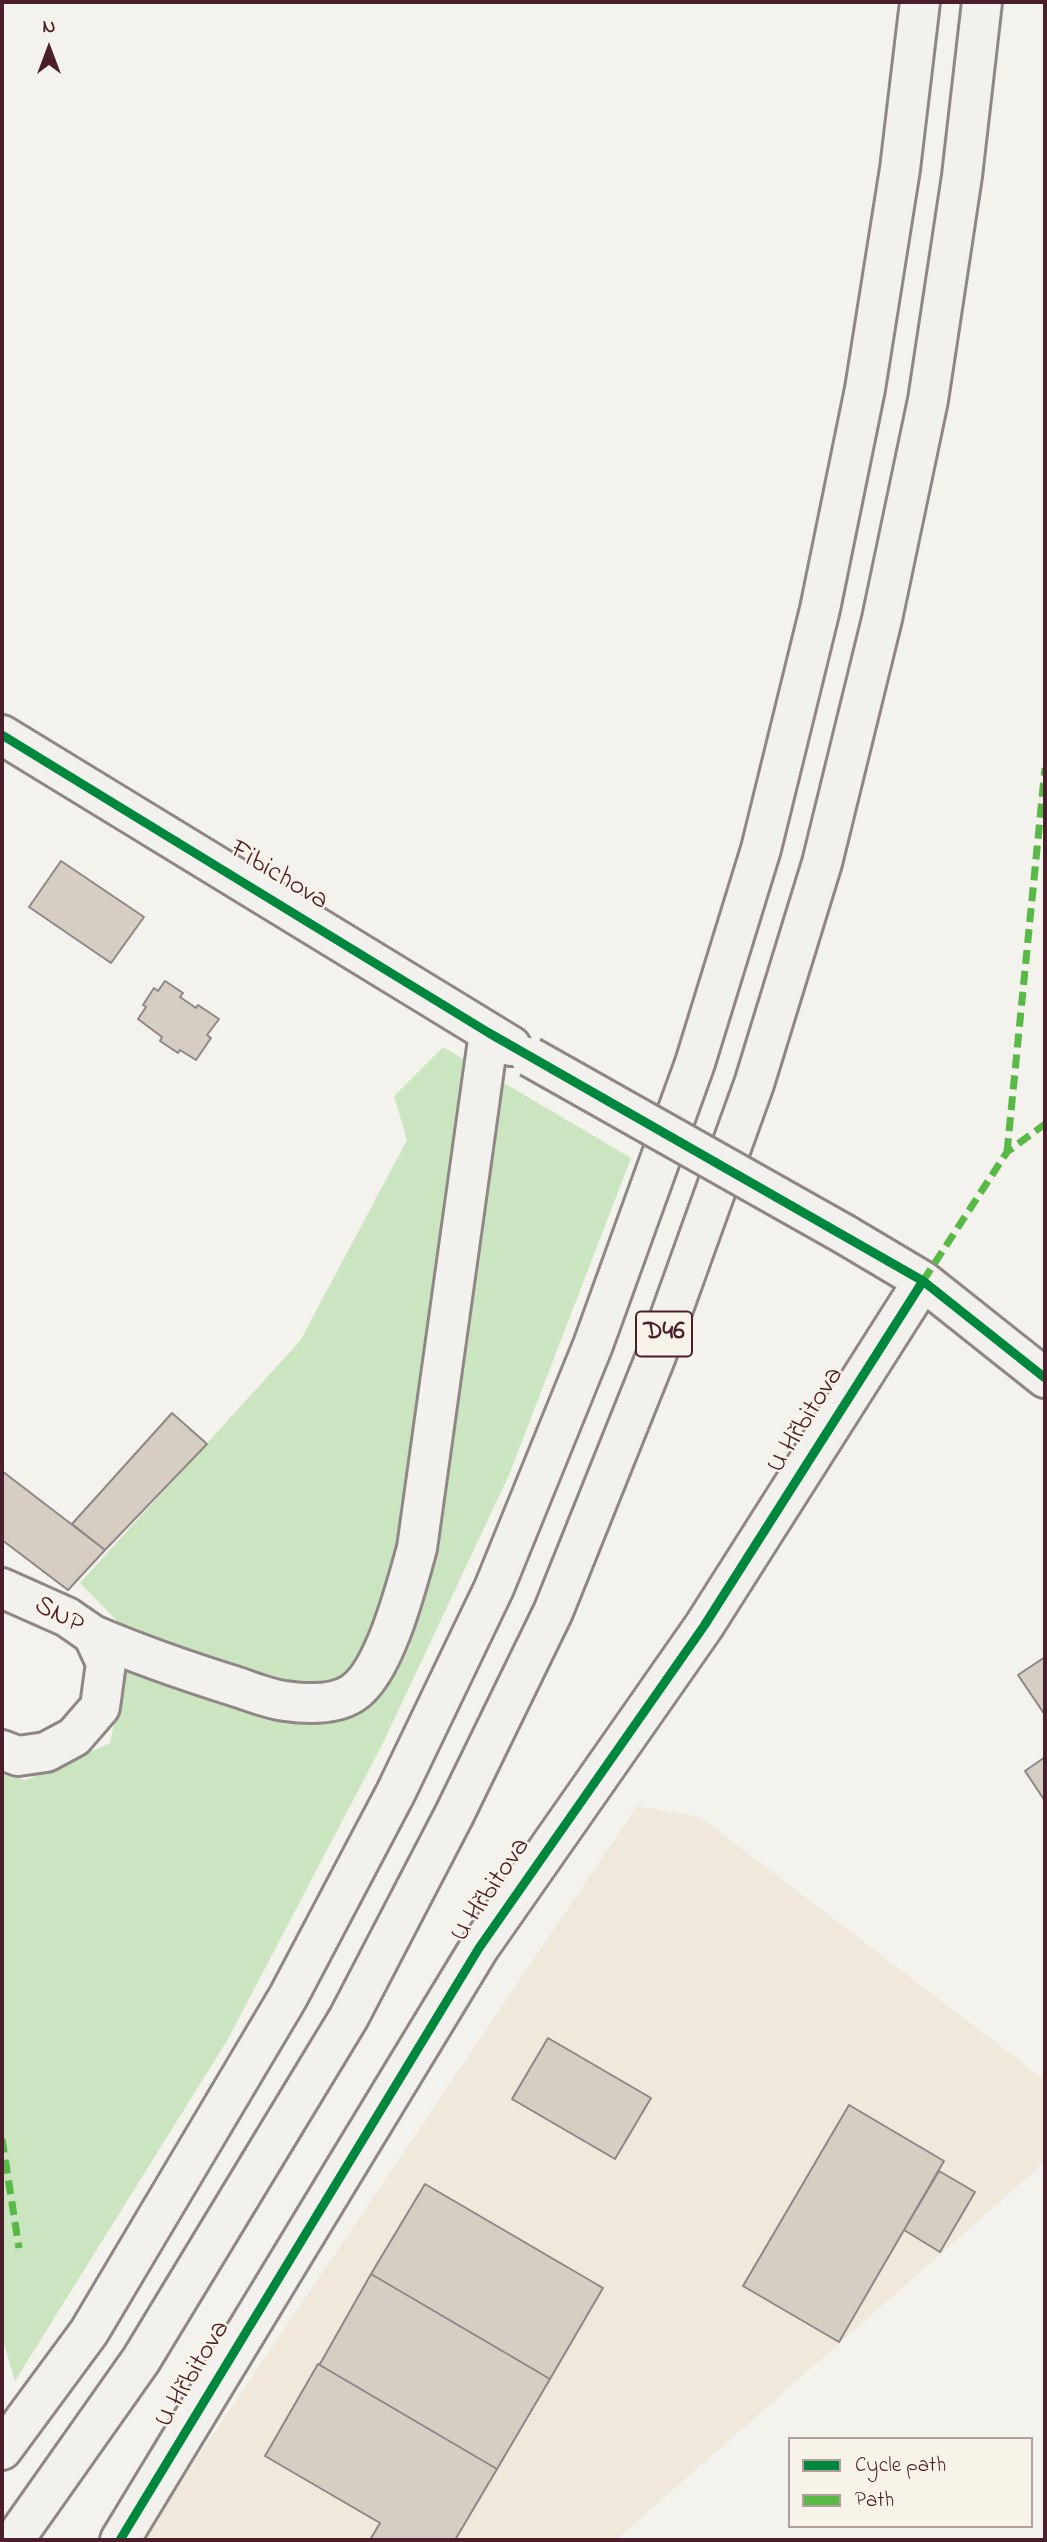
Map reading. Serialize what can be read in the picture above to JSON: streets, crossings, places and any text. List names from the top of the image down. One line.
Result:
{"streets":{"main road":["Fibichova","D46","U Hřbitova","SNP"]},"crossings":[["Fibichova","U Hřbitova"]],"legend":["Cycle path","Path"],"north":"top"}
